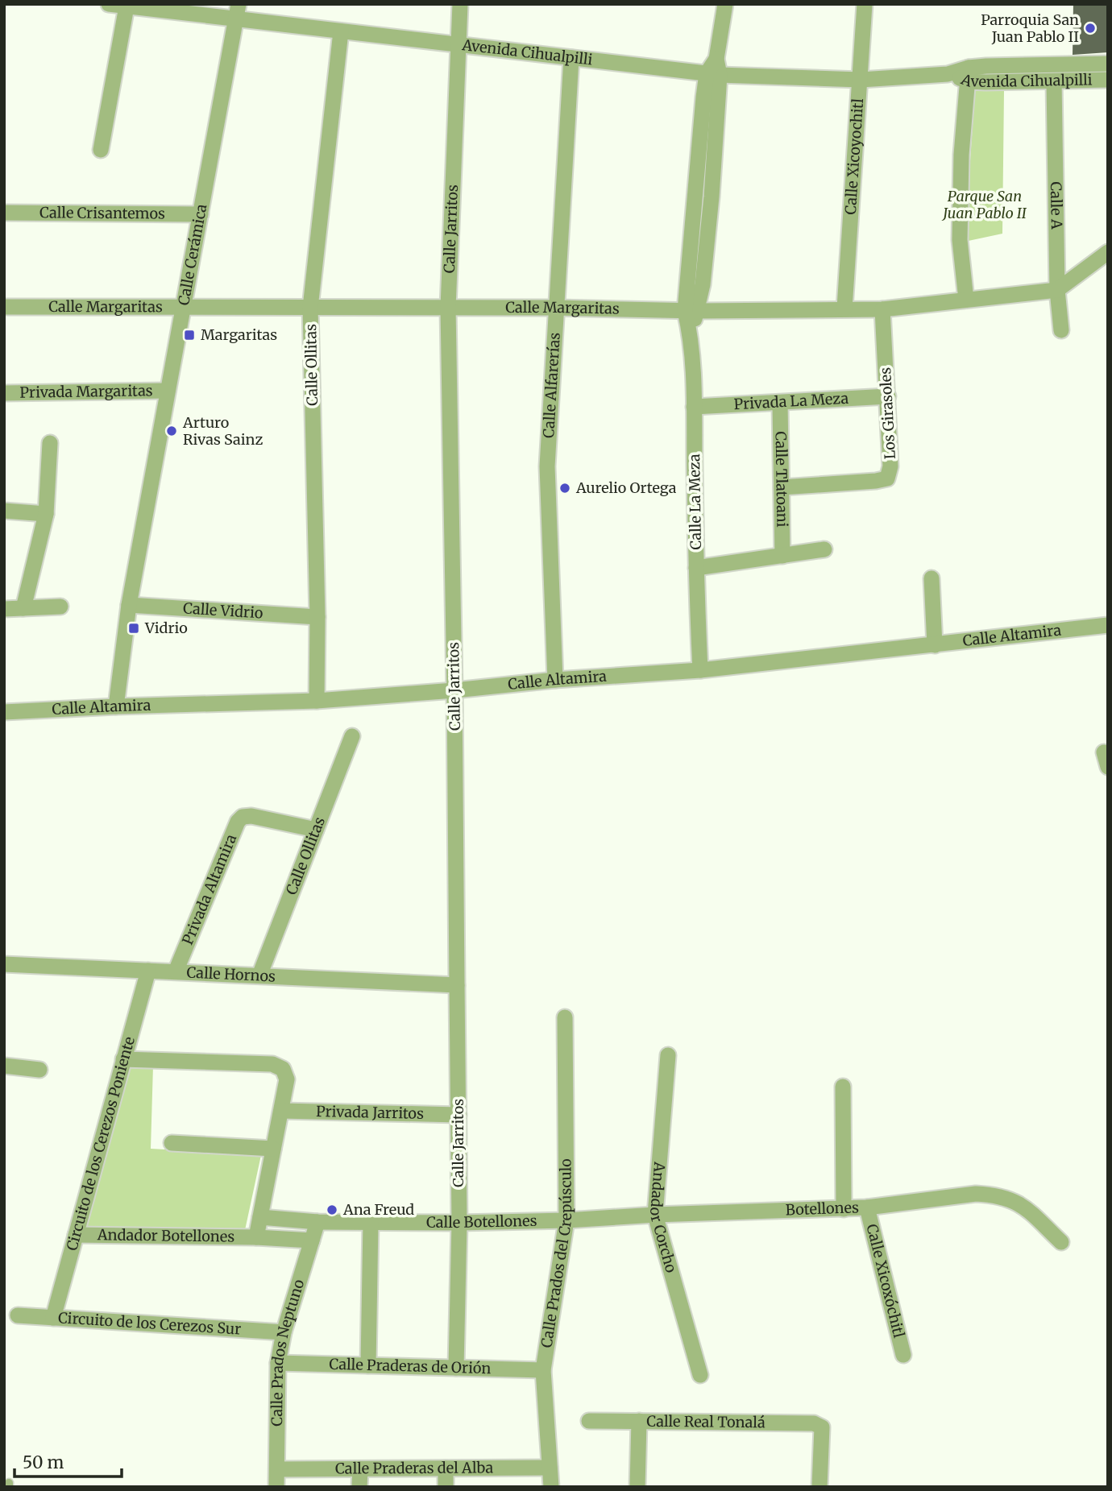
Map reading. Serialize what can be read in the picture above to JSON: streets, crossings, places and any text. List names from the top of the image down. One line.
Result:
{"streets":{"street":["Avenida Cihualpilli","Calle Xicoyochitl","Calle A","Calle Crisantemos","Calle Jarritos","Calle Cerámica","Calle Margaritas","Calle Ollitas","Calle Alfarerías","Privada Margaritas","Privada La Meza","Los Girasoles","Calle Tlatoani","Calle La Meza","Calle Vidrio","Calle Altamira","Privada Altamira","Calle Hornos","Privada Jarritos","Circuito de los Cerezos Poniente","Botellones","Andador Corcho","Calle Botellones","Andador Botellones","Calle Prados del Crepúsculo","Calle Xicoxóchitl","Circuito de los Cerezos Sur","Calle Prados Neptuno","Calle Praderas de Orión","Calle Real Tonalá","Calle Praderas del Alba"]},"crossings":[["Avenida Cihualpilli","Calle Xicoyochitl"],["Avenida Cihualpilli","Calle A"],["Avenida Cihualpilli","Calle Jarritos"],["Avenida Cihualpilli","Calle Cerámica"],["Avenida Cihualpilli","Calle Ollitas"],["Avenida Cihualpilli","Calle Alfarerías"],["Avenida Cihualpilli","Calle La Meza"],["Calle Xicoyochitl","Calle Margaritas"],["Calle A","Calle Margaritas"],["Calle Crisantemos","Calle Cerámica"],["Calle Jarritos","Calle Margaritas"],["Calle Jarritos","Calle Altamira"],["Calle Jarritos","Calle Hornos"],["Calle Jarritos","Privada Jarritos"],["Calle Jarritos","Calle Botellones"],["Calle Jarritos","Calle Praderas de Orión"],["Calle Cerámica","Calle Margaritas"],["Calle Cerámica","Privada Margaritas"],["Calle Cerámica","Calle Vidrio"],["Calle Cerámica","Calle Altamira"],["Calle Margaritas","Calle Ollitas"],["Calle Margaritas","Calle Alfarerías"],["Calle Margaritas","Los Girasoles"],["Calle Margaritas","Calle La Meza"],["Calle Ollitas","Calle Vidrio"],["Calle Ollitas","Calle Altamira"],["Calle Ollitas","Privada Altamira"],["Calle Ollitas","Calle Hornos"],["Calle Alfarerías","Calle Altamira"],["Privada La Meza","Los Girasoles"],["Privada La Meza","Calle Tlatoani"],["Privada La Meza","Calle La Meza"],["Los Girasoles","Calle Tlatoani"],["Calle La Meza","Calle Altamira"],["Privada Altamira","Calle Hornos"],["Calle Hornos","Circuito de los Cerezos Poniente"],["Circuito de los Cerezos Poniente","Andador Botellones"],["Circuito de los Cerezos Poniente","Circuito de los Cerezos Sur"],["Botellones","Andador Corcho"],["Botellones","Calle Botellones"],["Botellones","Calle Prados del Crepúsculo"],["Botellones","Calle Xicoxóchitl"],["Calle Botellones","Calle Prados del Crepúsculo"],["Calle Botellones","Calle Prados Neptuno"],["Calle Prados del Crepúsculo","Calle Praderas de Orión"],["Calle Prados del Crepúsculo","Calle Praderas del Alba"],["Circuito de los Cerezos Sur","Calle Prados Neptuno"],["Calle Prados Neptuno","Calle Praderas de Orión"],["Calle Prados Neptuno","Calle Praderas del Alba"]],"parks":["Parque San Juan Pablo II"],"places":{"other":["Parroquia San Juan Pablo II","Arturo Rivas Sainz","Aurelio Ortega","Ana Freud"],"transit":["Margaritas","Vidrio"]},"scale_bar":"50 m"}
